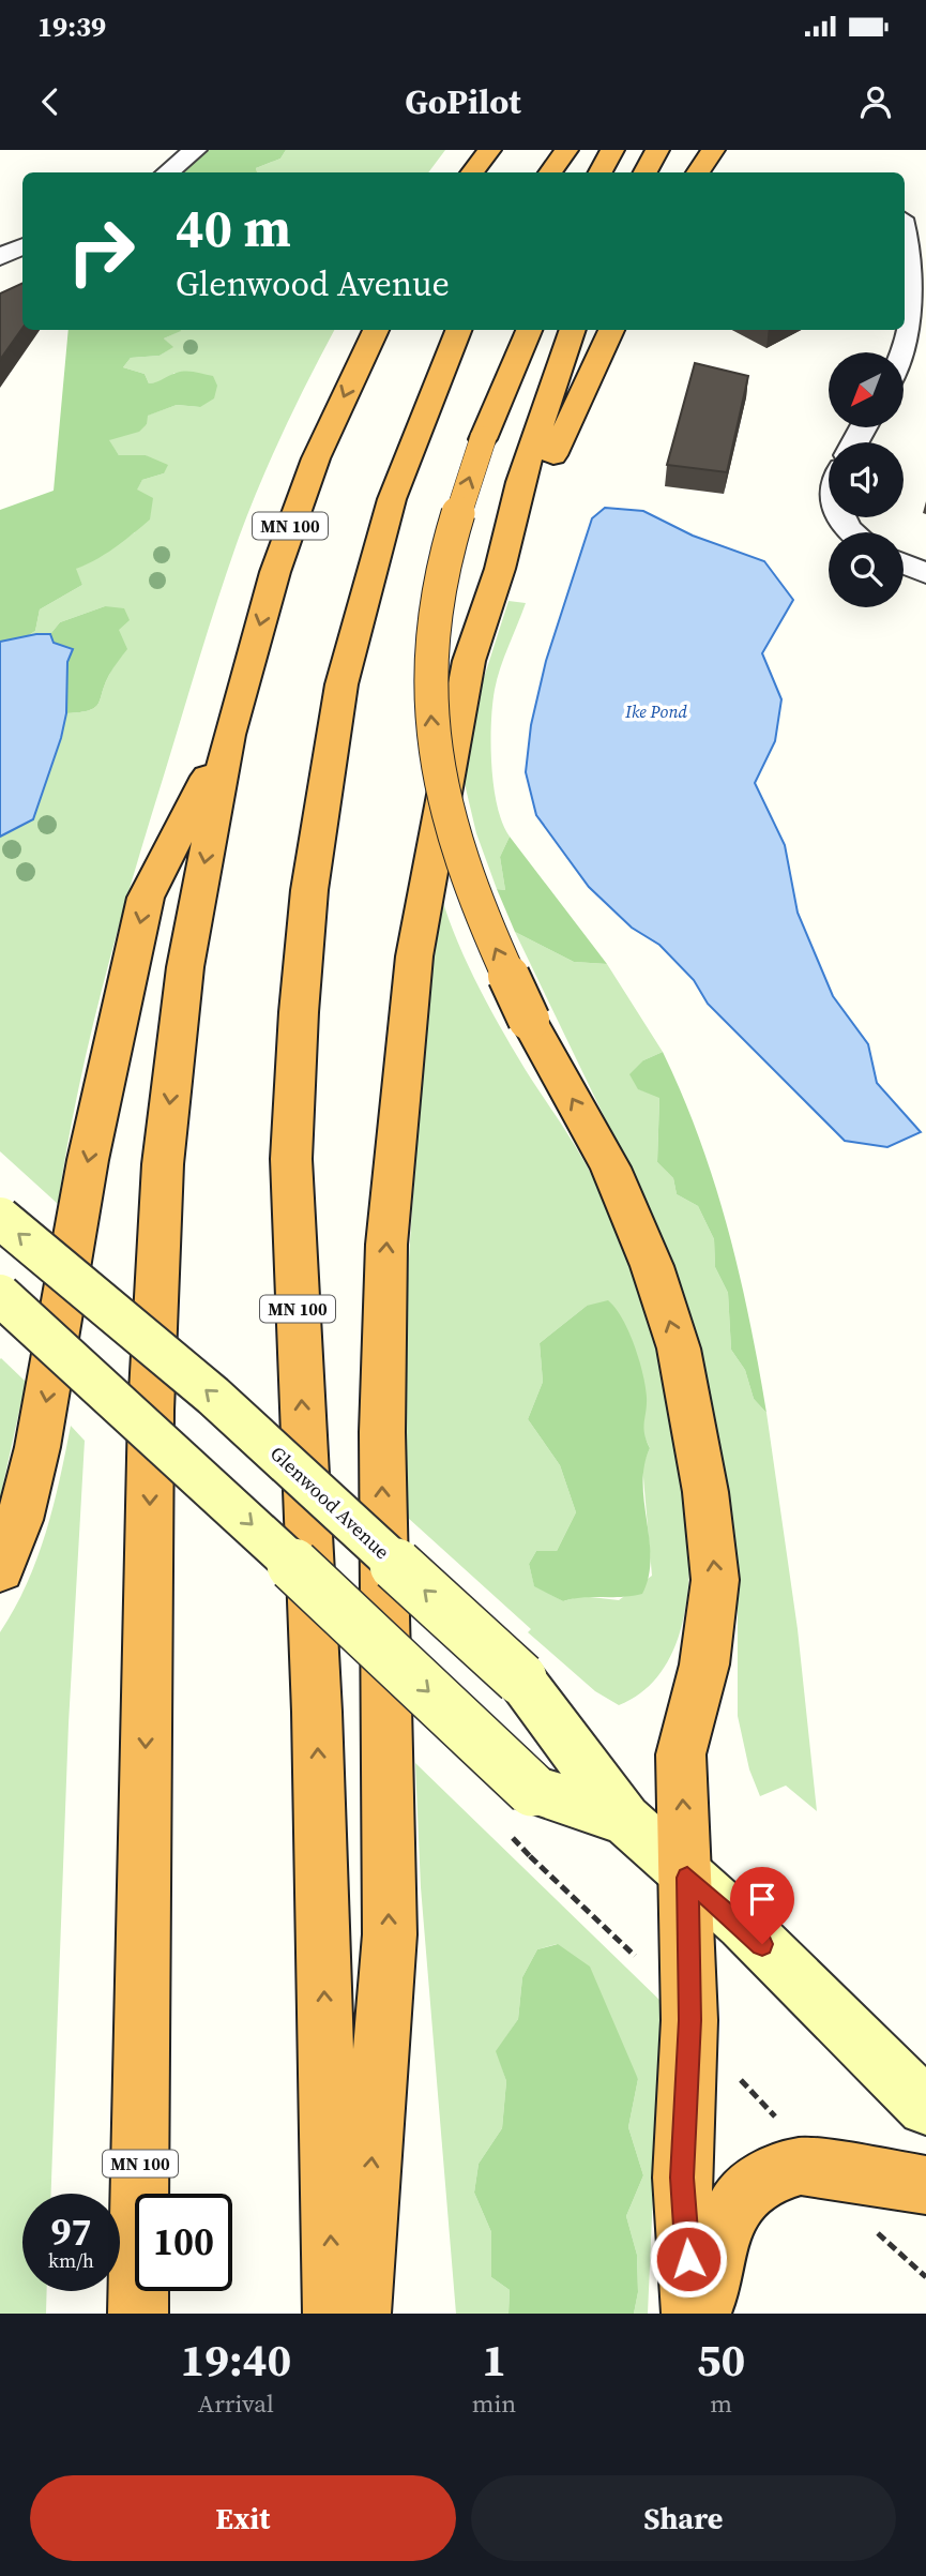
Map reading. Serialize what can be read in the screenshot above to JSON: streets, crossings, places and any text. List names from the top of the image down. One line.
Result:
{"streets":{"highway":["MN 100"],"street":["Glenwood Avenue"]},"water":["Ike Pond"],"north":"bottom left","page":{"status":"19:39","header":"GoPilot","turn":["40 m","Glenwood Avenue"],"speed":"97 km/h","limit":"100","eta":["19:40","Arrival","1","min","50","m"],"buttons":["Exit","Share"]}}
